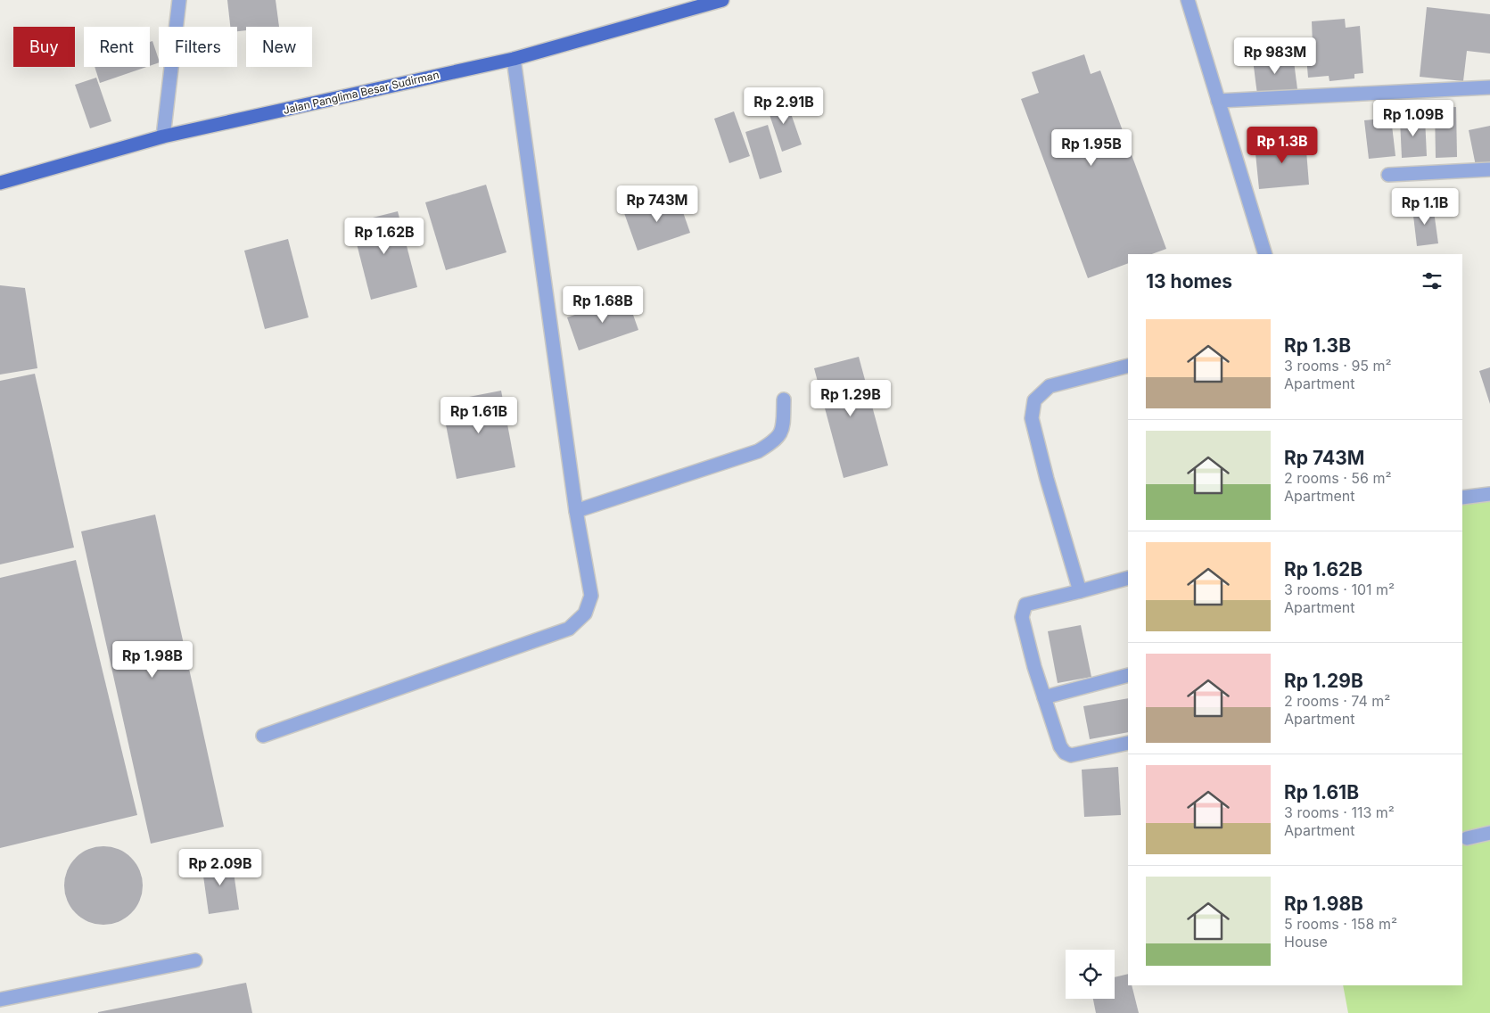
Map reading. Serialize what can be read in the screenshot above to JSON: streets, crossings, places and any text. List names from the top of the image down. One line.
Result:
{"streets":{"main road":["Jalan Panglima Besar Sudirman"]},"page":{"chip":["Buy","Rent","Filters","New"],"price":["Rp 983M","Rp 2.91B","Rp 1.09B","Rp 1.3B","Rp 1.95B","Rp 743M","Rp 1.1B","Rp 1.62B","Rp 1.68B","Rp 1.29B","Rp 1.61B","Rp 1.98B","Rp 2.09B"],"heading":"13 homes","list":[{"name":"Rp 1.3B","note":"3 rooms · 95 m² · Apartment"},{"name":"Rp 743M","note":"2 rooms · 56 m² · Apartment"},{"name":"Rp 1.62B","note":"3 rooms · 101 m² · Apartment"},{"name":"Rp 1.29B","note":"2 rooms · 74 m² · Apartment"},{"name":"Rp 1.61B","note":"3 rooms · 113 m² · Apartment"},{"name":"Rp 1.98B","note":"5 rooms · 158 m² · House"}]}}
